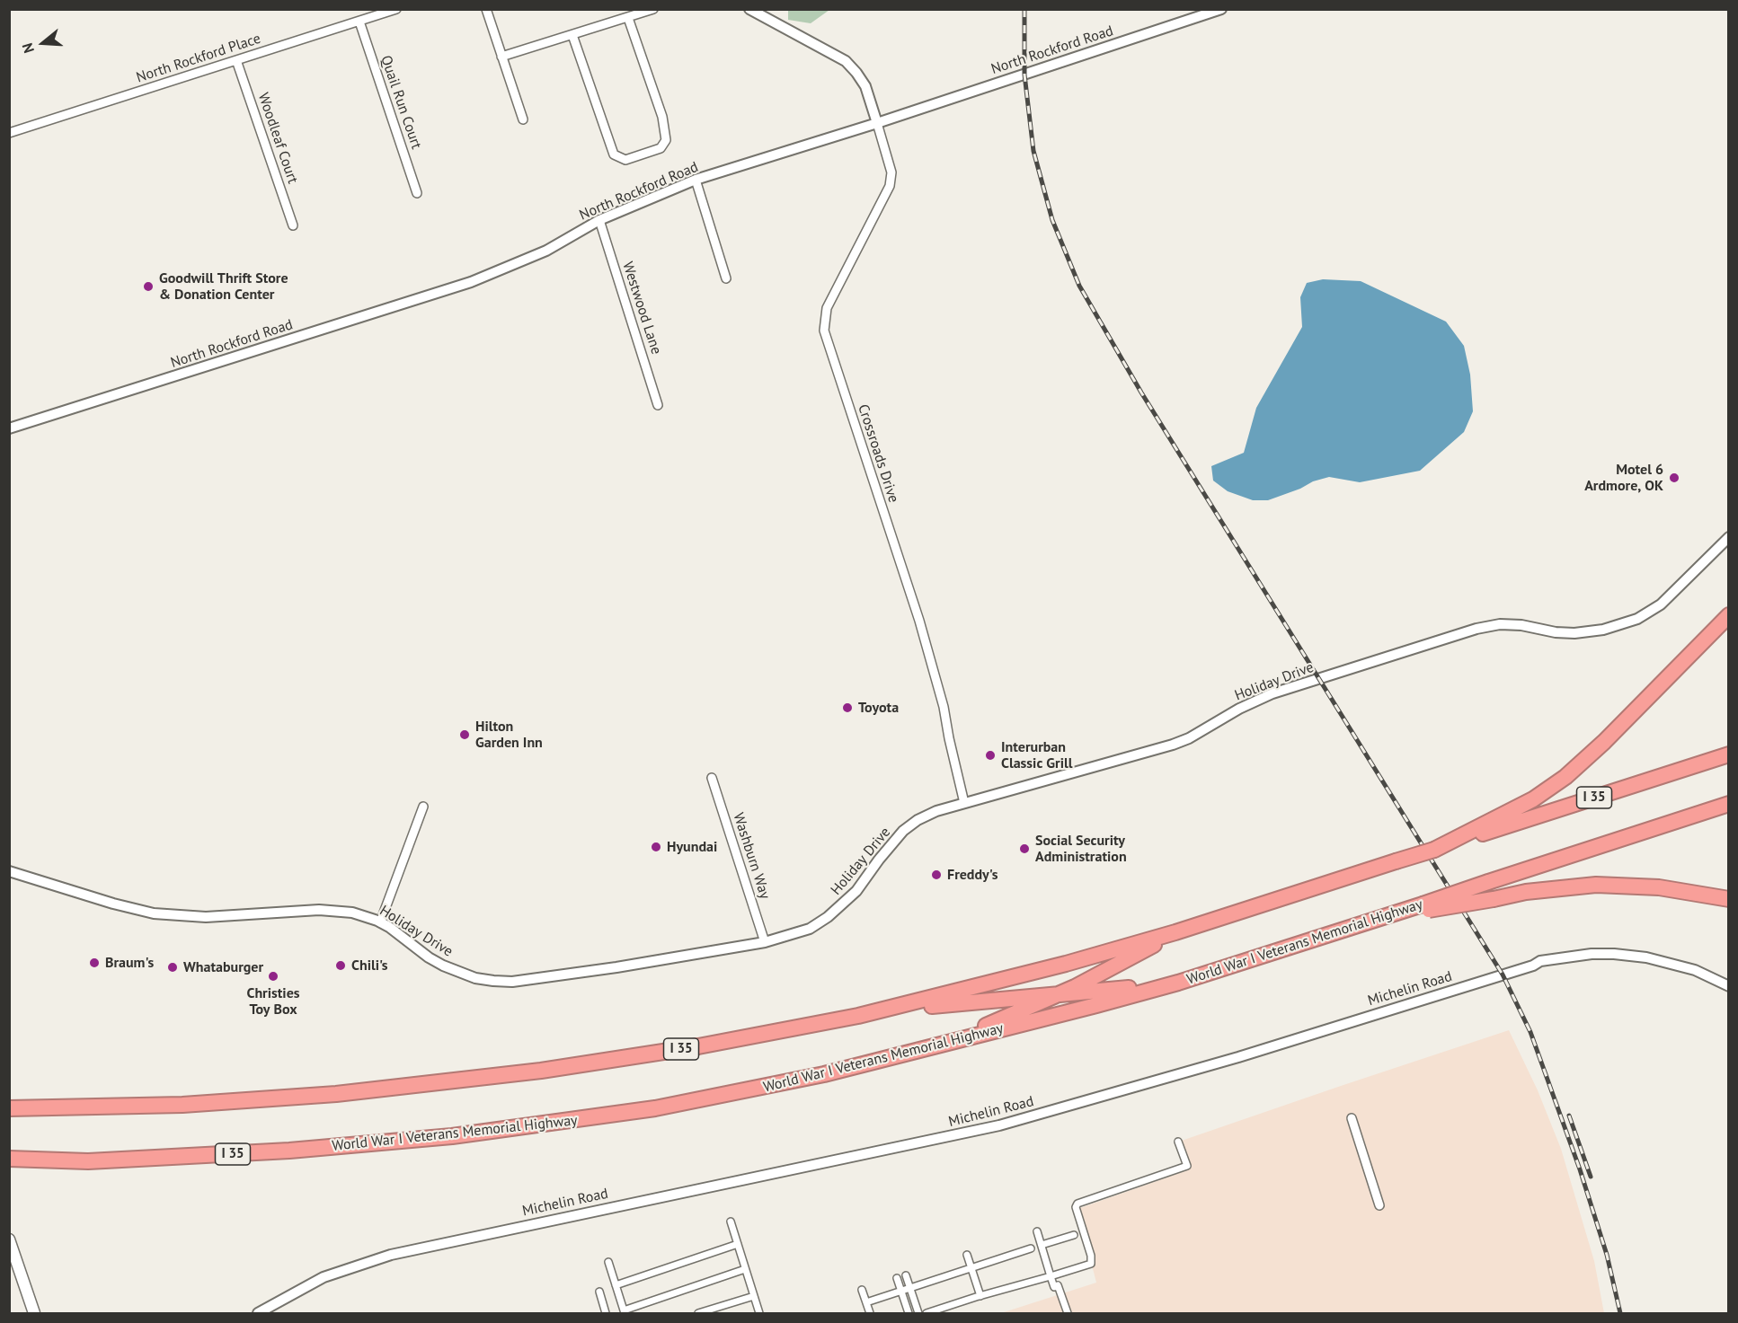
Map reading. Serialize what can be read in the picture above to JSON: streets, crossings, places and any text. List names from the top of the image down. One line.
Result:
{"streets":{"highway":["I 35","World War I Veterans Memorial Highway"],"street":["North Rockford Road","North Rockford Place","Quail Run Court","Woodleaf Court","Westwood Lane","Crossroads Drive","Holiday Drive","Washburn Way","Michelin Road"]},"crossings":[["North Rockford Road","Westwood Lane"],["North Rockford Road","Crossroads Drive"],["North Rockford Place","Quail Run Court"],["North Rockford Place","Woodleaf Court"],["Crossroads Drive","Holiday Drive"],["Holiday Drive","Washburn Way"]],"places":["Goodwill Thrift Store & Donation Center","Motel 6 Ardmore, OK","Toyota","Hilton Garden Inn","Interurban Classic Grill","Hyundai","Social Security Administration","Freddy's","Braum's","Chili's","Whataburger","Christies Toy Box"],"north":"left"}
